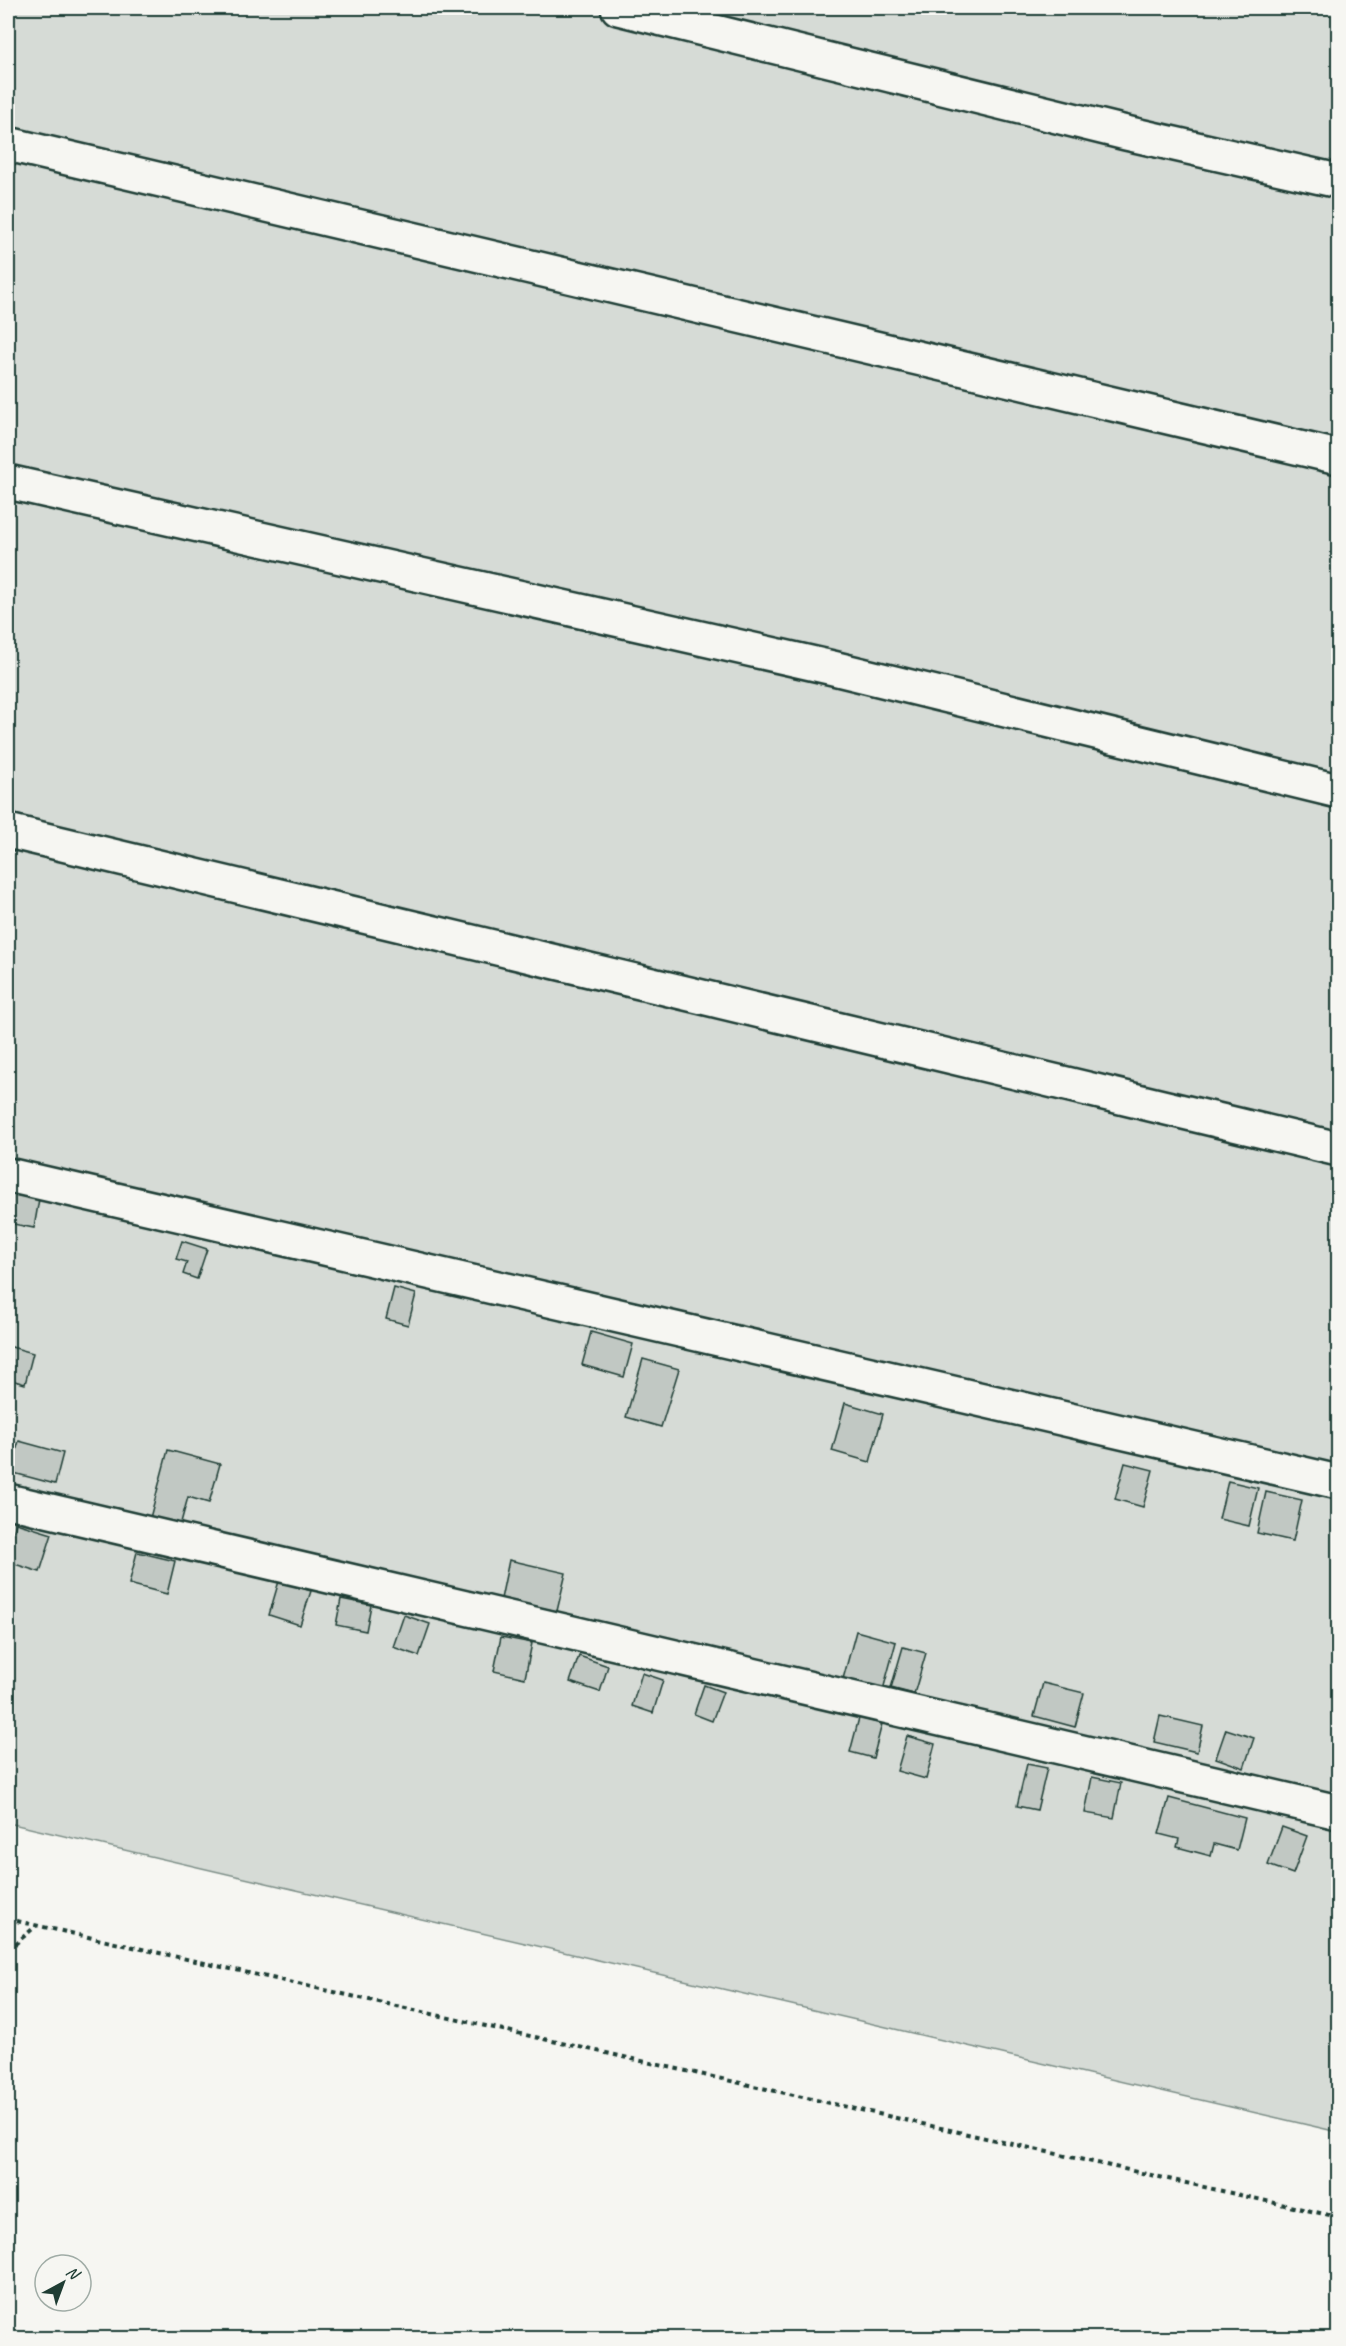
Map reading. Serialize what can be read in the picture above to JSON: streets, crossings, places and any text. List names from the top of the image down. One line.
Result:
{"north":"top right"}
